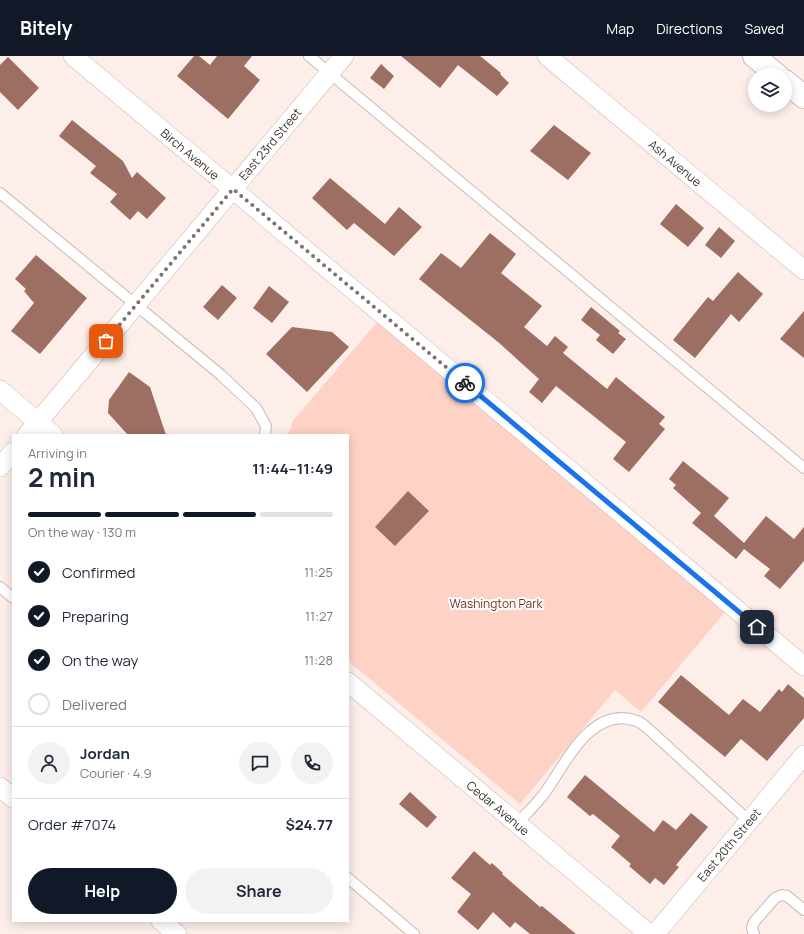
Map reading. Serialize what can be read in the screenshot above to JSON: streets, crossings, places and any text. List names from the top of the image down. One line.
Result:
{"streets":{"street":["East 23rd Street","Birch Avenue","Ash Avenue","Cedar Avenue","East 20th Street"]},"crossings":[["East 23rd Street","Birch Avenue"]],"parks":["Washington Park"],"page":{"header":"Bitely","nav":["Map","Directions","Saved"],"heading":["2 min","Arriving in","11:44–11:49"],"panel":["Jordan","Courier · 4.9","Order #7074","$24.77"],"bar":"On the way · 130 m","list":[["Confirmed","11:25"],["Preparing","11:27"],["On the way","11:28"],"Delivered"],"buttons":["Help","Share"]}}
